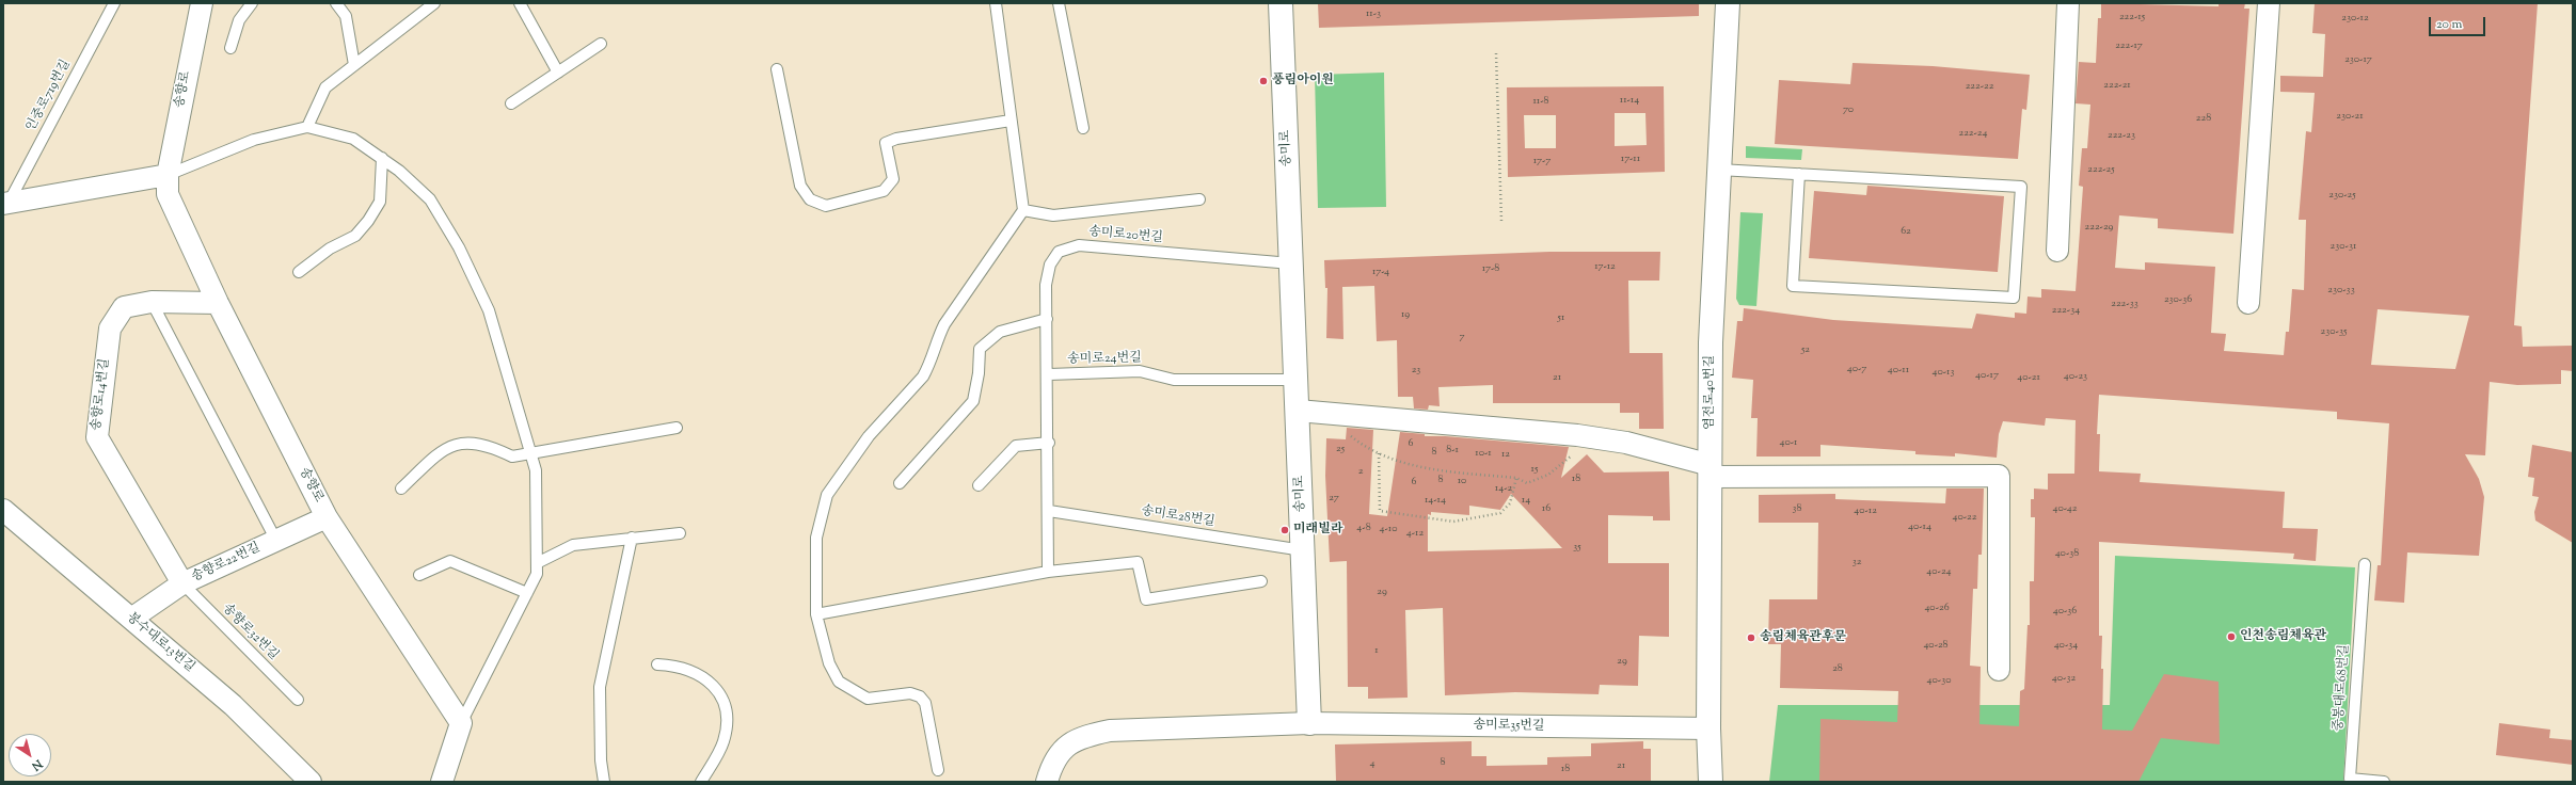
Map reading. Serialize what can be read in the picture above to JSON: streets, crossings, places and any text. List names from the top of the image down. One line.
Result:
{"streets":{"street":["송향로","송미로","염전로40번길","송향로14번길","송향로22번길","봉수대로13번길","송미로35번길"],"lane":["인중로719번길","송미로20번길","송미로24번길","송미로28번길","송향로32번길","중봉대로68번길"]},"crossings":[["송향로","송향로14번길"],["송향로","송향로22번길"],["송미로","송미로20번길"],["송미로","송미로24번길"],["송미로","송미로28번길"],["송미로","송미로35번길"],["송미로20번길","송미로24번길"],["염전로40번길","송미로35번길"],["송향로14번길","송향로22번길"],["송향로14번길","송향로32번길"],["송향로22번길","송향로32번길"],["송향로22번길","봉수대로13번길"]],"places":["풍림아이원","미래빌라","인천송림체육관","송림체육관후문"],"house_numbers":["11-3","222-15","230-12","222-17","230-17","222-21","222-22","11-14","11-8","70","230-21","228","222-24","222-23","17-11","17-7","222-25","230-25","222-29","62","230-31","17-12","17-8","17-4","230-33","230-36","222-33","222-34","19","51","230-35","7","52","40-7","23","40-11","40-13","40-17","40-23","21","40-21","40-1","6","25","8-1","8","10-1","12","15","2","18","8","10","6","14-2","27","14-14","14","16","38","40-42","40-12","40-22","40-14","4-8","4-10","4-12","35","40-38","32","40-24","29","40-26","40-36","40-28","40-34","1","29","28","40-32","40-30","8","4","21","18"],"scale_bar":"20 m","north":"bottom right"}
